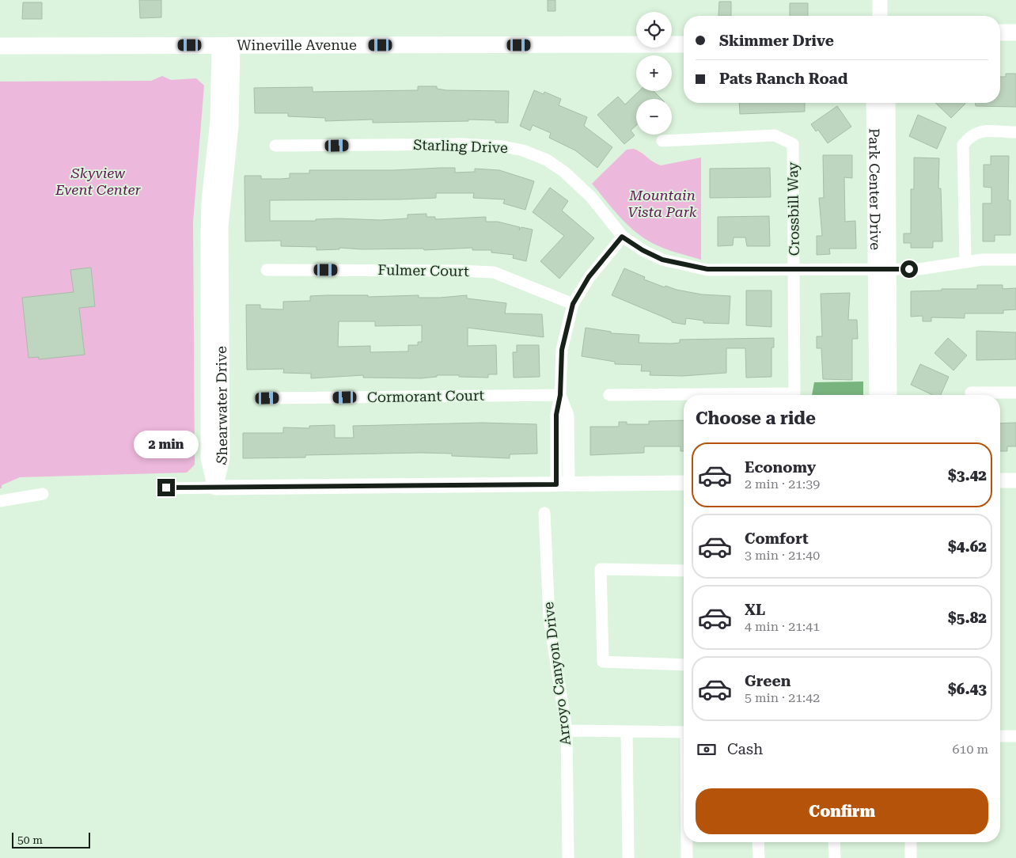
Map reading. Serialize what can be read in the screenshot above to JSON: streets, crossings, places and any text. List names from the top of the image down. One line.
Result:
{"streets":{"main road":["Wineville Avenue"],"street":["Starling Drive","Park Center Drive","Crossbill Way","Fulmer Court","Cormorant Court","Shearwater Drive","Arroyo Canyon Drive"]},"crossings":[["Wineville Avenue","Shearwater Drive"],["Starling Drive","Park Center Drive"],["Starling Drive","Crossbill Way"]],"parks":["Skyview Event Center","Mountain Vista Park"],"scale_bar":"50 m","page":{"map_buttons":["+","−"],"banner":["Skimmer Drive","Pats Ranch Road"],"heading":"Choose a ride","bubble":"2 min","list":[{"name":"Economy","note":"2 min · 21:39","value":"$3.42"},{"name":"Comfort","note":"3 min · 21:40","value":"$4.62"},{"name":"XL","note":"4 min · 21:41","value":"$5.82"},{"name":"Green","note":"5 min · 21:42","value":"$6.43"}],"pay":["Cash","610 m"],"buttons":"Confirm","scale":"50 m"}}
